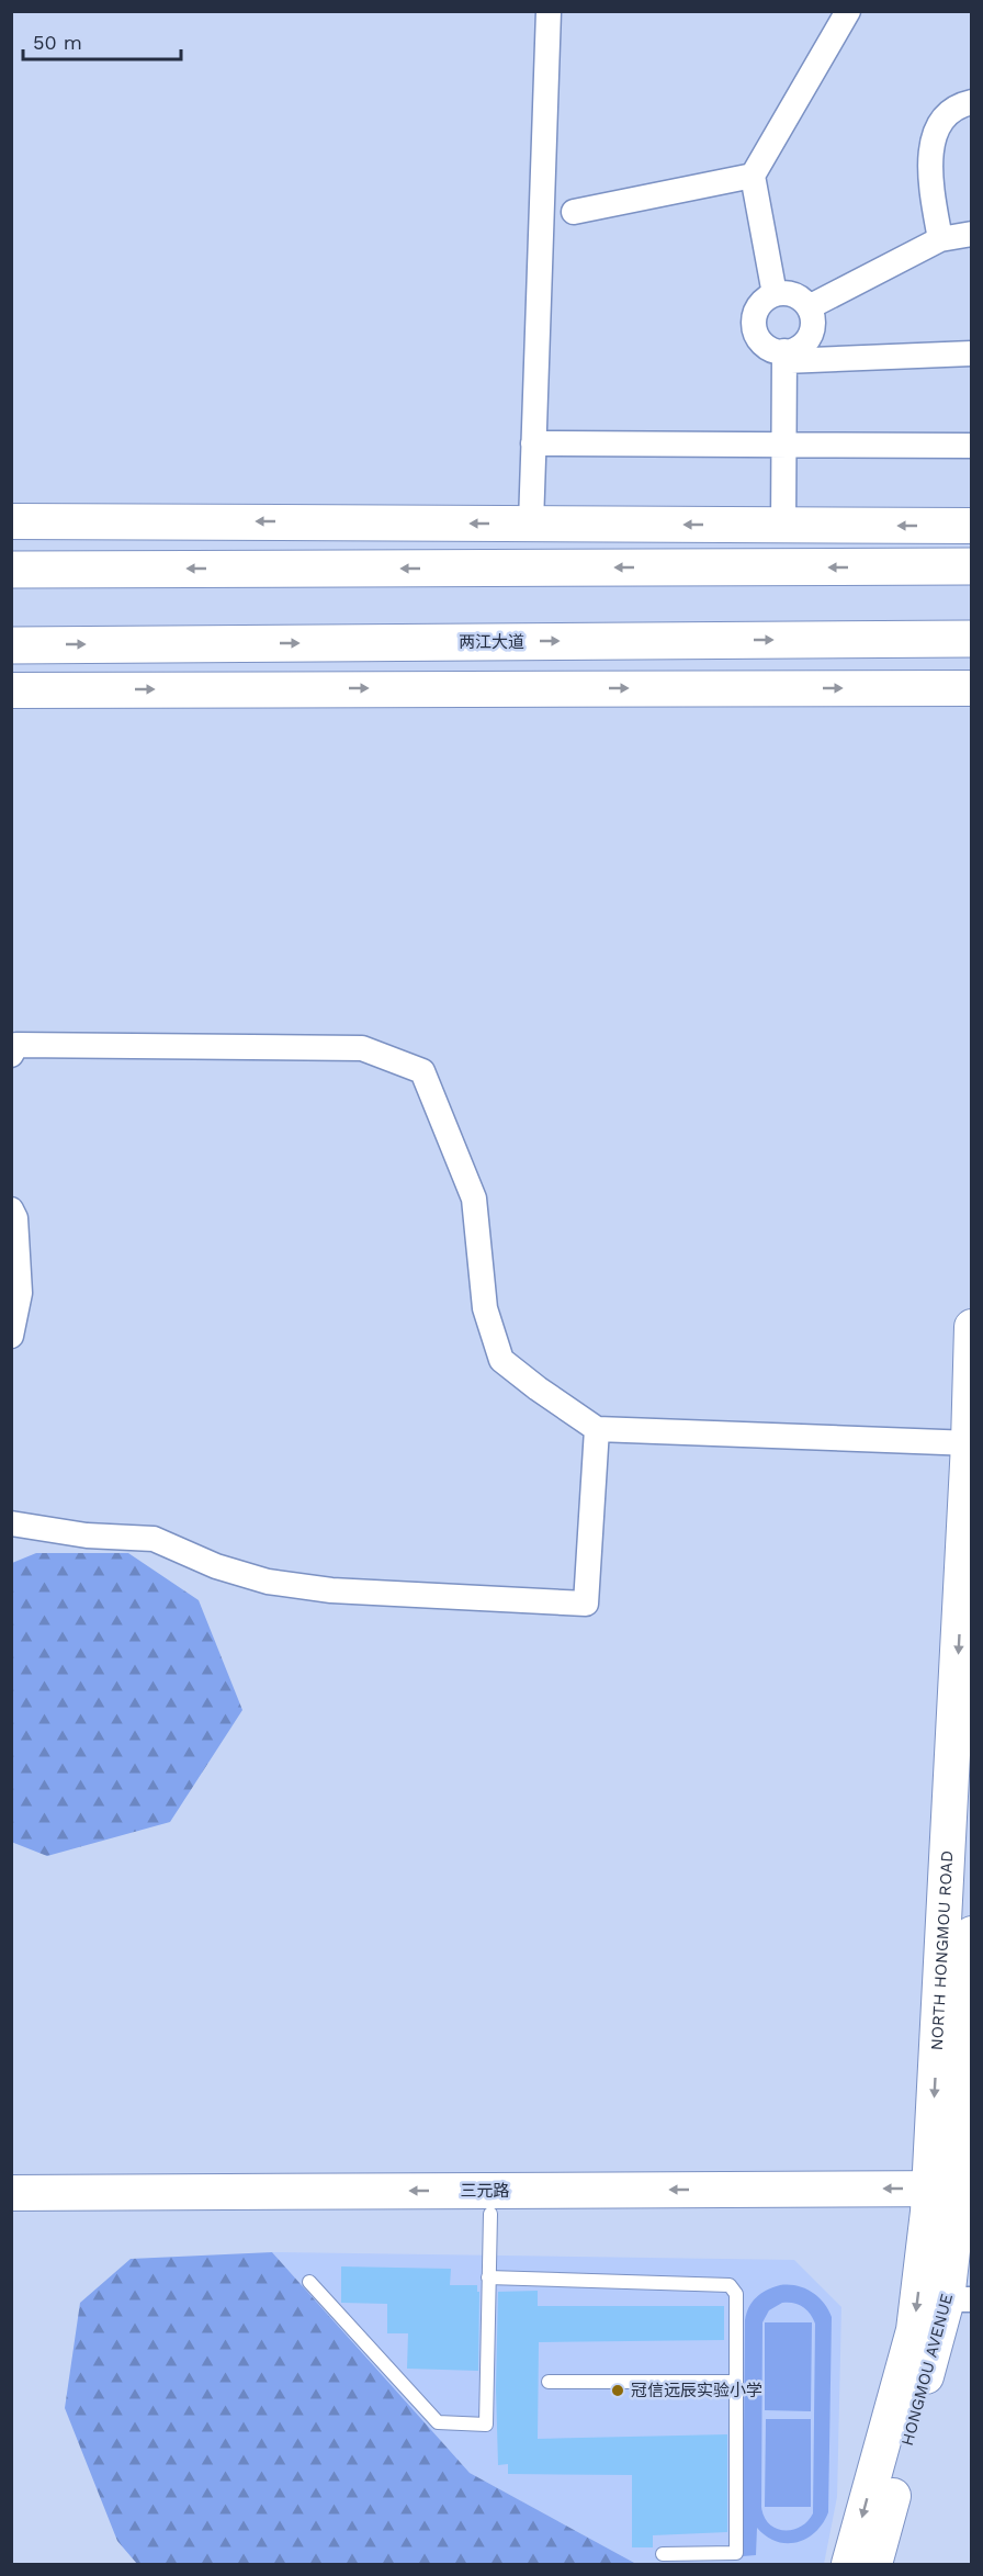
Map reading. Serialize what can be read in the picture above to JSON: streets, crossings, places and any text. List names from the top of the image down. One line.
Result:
{"streets":{"highway":["两江大道"],"main road":["NORTH HONGMOU ROAD","三元路","HONGMOU AVENUE"]},"crossings":[["NORTH HONGMOU ROAD","三元路"],["NORTH HONGMOU ROAD","HONGMOU AVENUE"],["三元路","HONGMOU AVENUE"]],"one_way":["NORTH HONGMOU ROAD"],"places":["冠信远辰实验小学"],"scale_bar":"50 m"}
